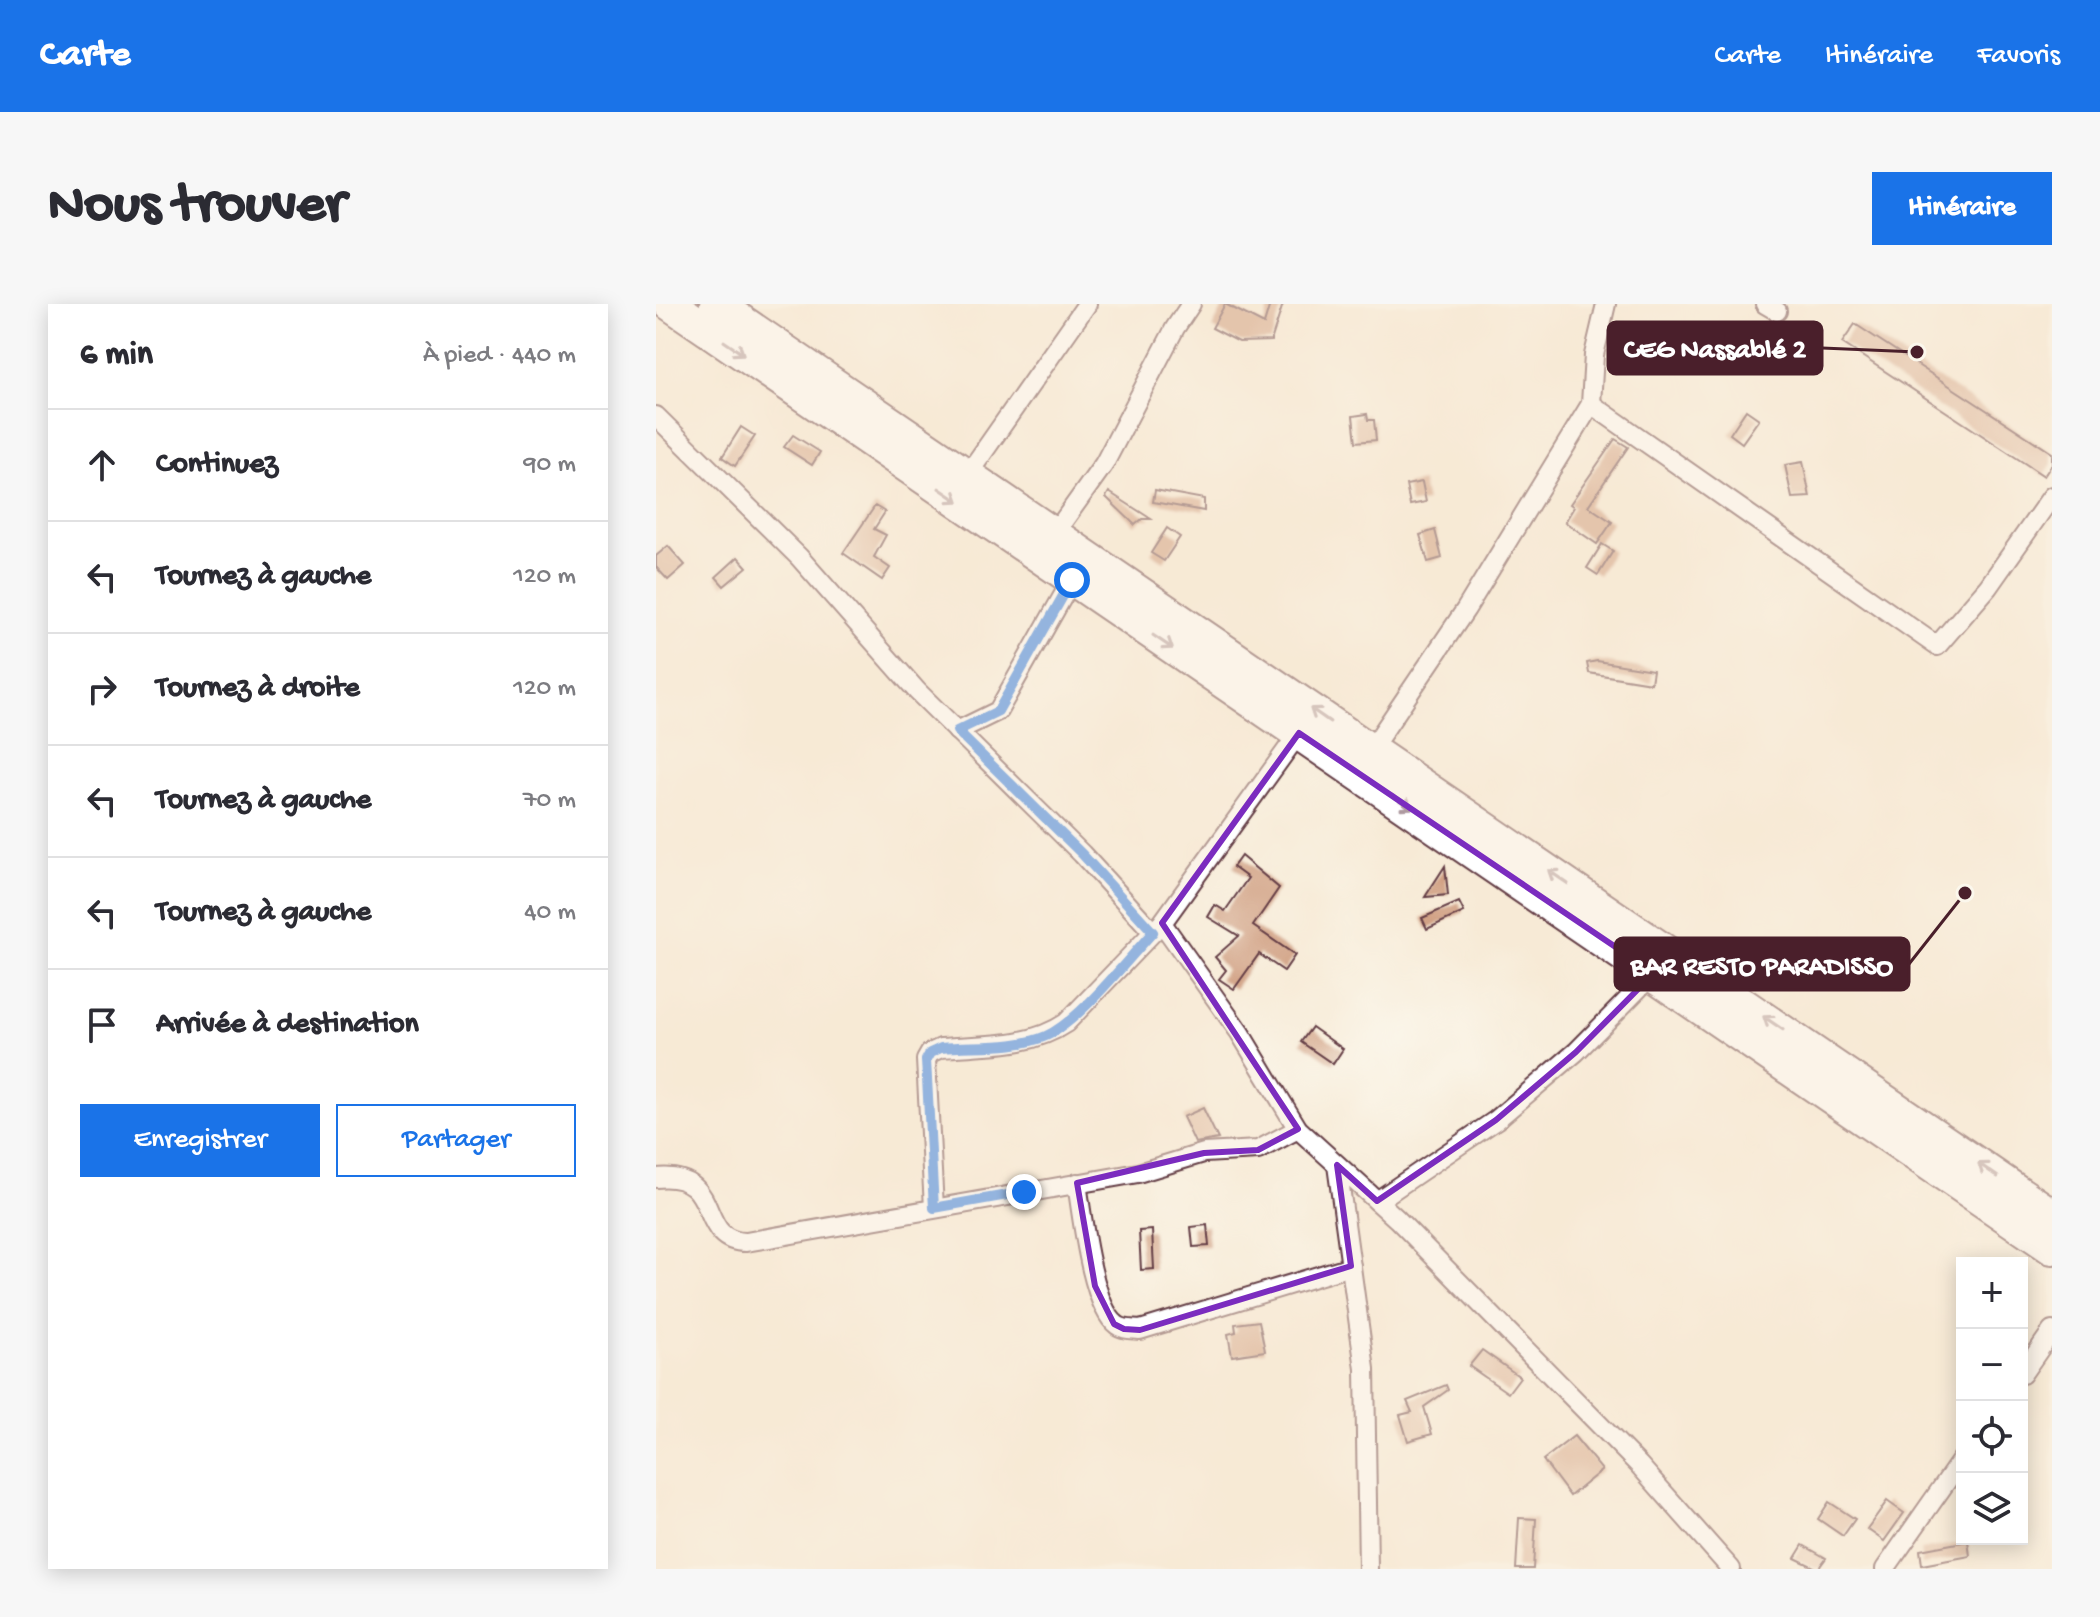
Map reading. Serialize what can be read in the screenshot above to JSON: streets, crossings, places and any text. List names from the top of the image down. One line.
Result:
{"places":["CEG Nassablé 2","BAR RESTO PARADISSO"],"page":{"header":"Carte","nav":["Carte","Itinéraire","Favoris"],"buttons":["Itinéraire",["Enregistrer","Partager"]],"title":"Nous trouver","heading":["6 min","À pied · 440 m"],"list":[["Continuez","90 m"],["Tournez à gauche","120 m"],["Tournez à droite","120 m"],["Tournez à gauche","70 m"],["Tournez à gauche","40 m"],"Arrivée à destination"],"map_buttons":["+","−"]}}
